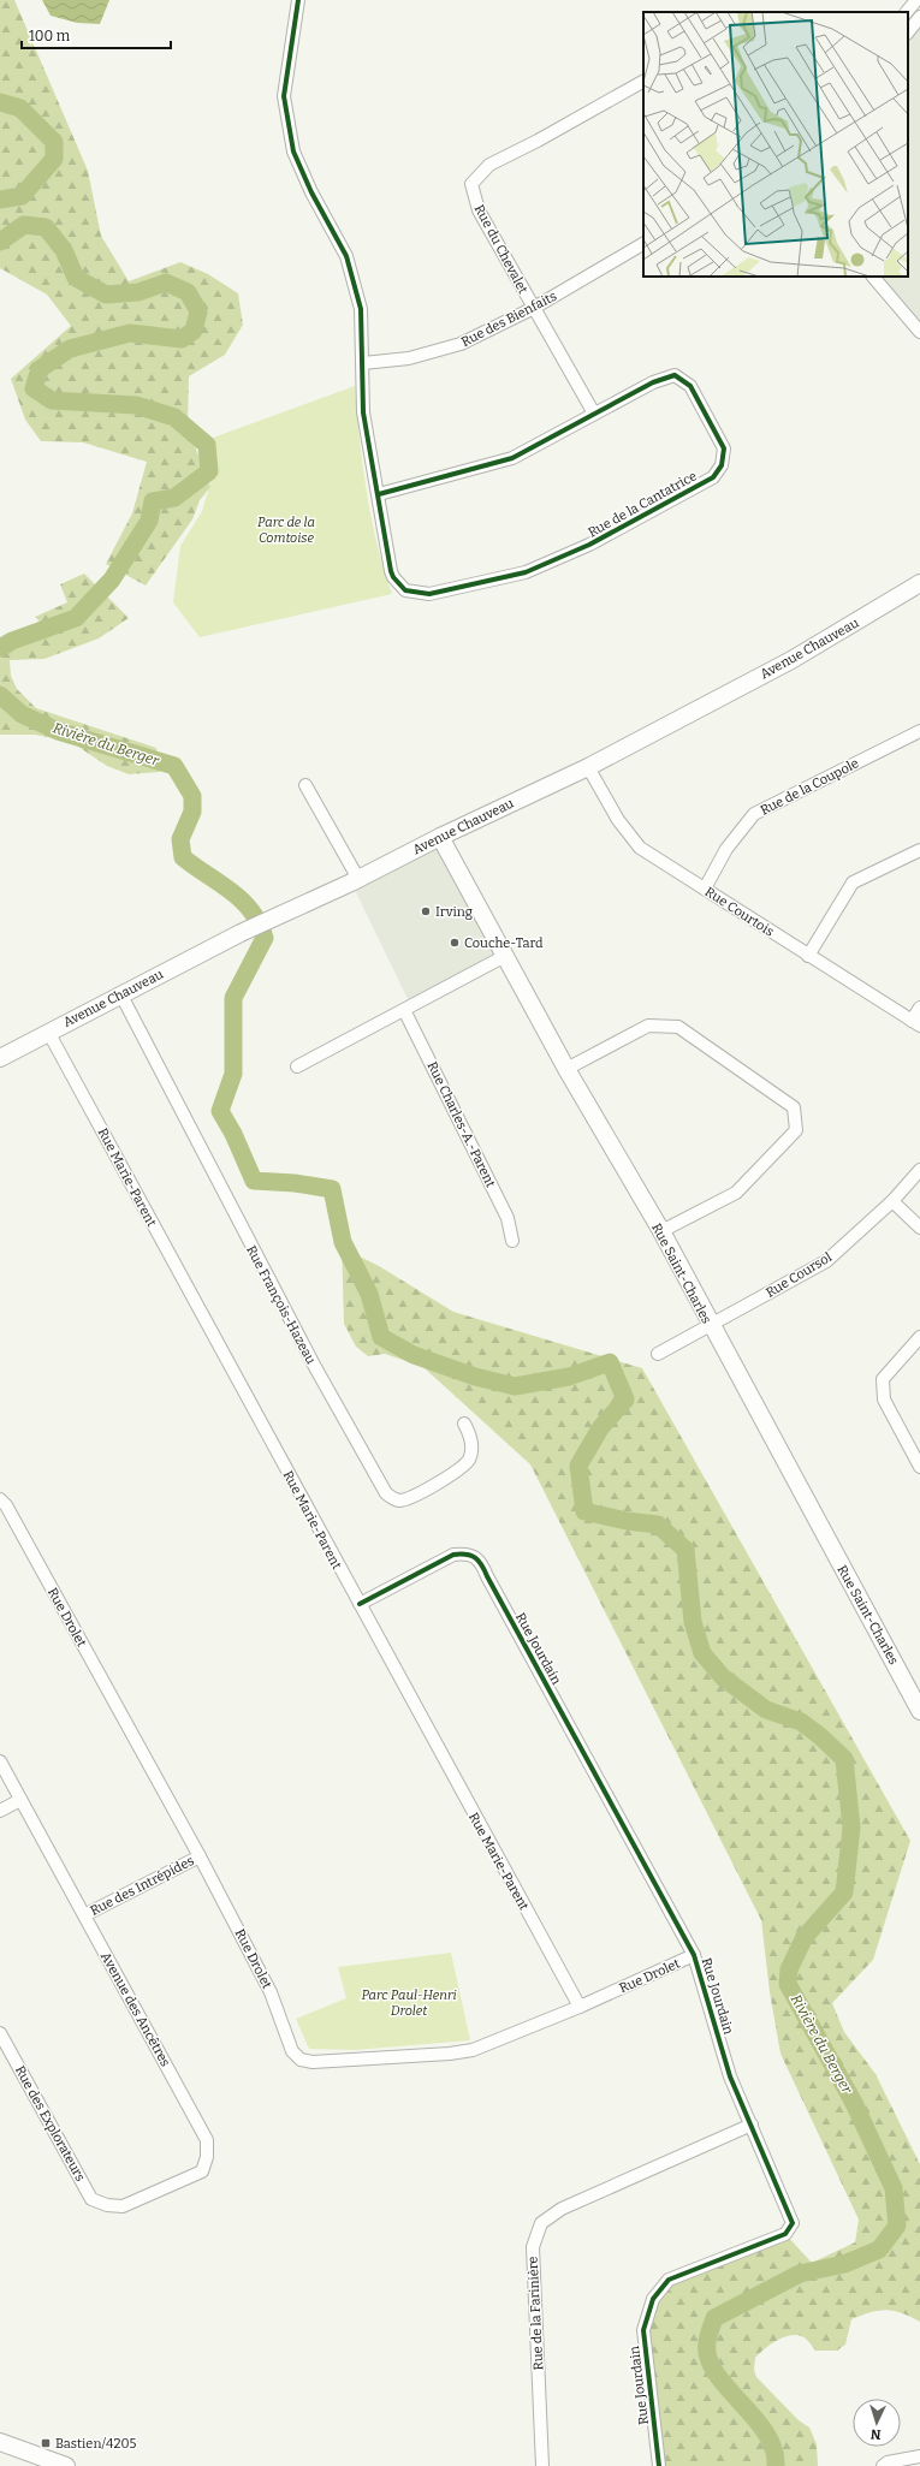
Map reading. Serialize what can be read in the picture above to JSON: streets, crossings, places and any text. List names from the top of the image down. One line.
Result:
{"streets":{"main road":["Avenue Chauveau","Rue Saint-Charles"],"street":["Rue du Chevalet","Rue des Bienfaits","Rue de la Cantatrice","Rue de la Coupole","Rue Courtois","Rue Charles-A.-Parent","Rue Marie-Parent","Rue Coursol","Rue François-Hazeau","Rue Drolet","Rue Jourdain","Rue des Intrépides","Avenue des Ancêtres","Rue des Explorateurs","Rue de la Farinière"]},"crossings":[["Rue du Chevalet","Rue des Bienfaits"],["Rue du Chevalet","Rue de la Cantatrice"],["Avenue Chauveau","Rue Courtois"],["Avenue Chauveau","Rue Marie-Parent"],["Avenue Chauveau","Rue Saint-Charles"],["Avenue Chauveau","Rue François-Hazeau"],["Rue de la Coupole","Rue Courtois"],["Rue Marie-Parent","Rue Drolet"],["Rue Marie-Parent","Rue Jourdain"],["Rue Saint-Charles","Rue Coursol"],["Rue Drolet","Rue Jourdain"],["Rue Drolet","Rue des Intrépides"],["Rue Jourdain","Rue de la Farinière"],["Rue des Intrépides","Avenue des Ancêtres"],["Avenue des Ancêtres","Rue des Explorateurs"]],"water":["Rivière du Berger"],"parks":["Parc de la Comtoise","Parc Paul-Henri Drolet"],"places":{"other":["Irving","Couche-Tard"],"transit":["Bastien/4205"]},"scale_bar":"100 m","north":"bottom"}
